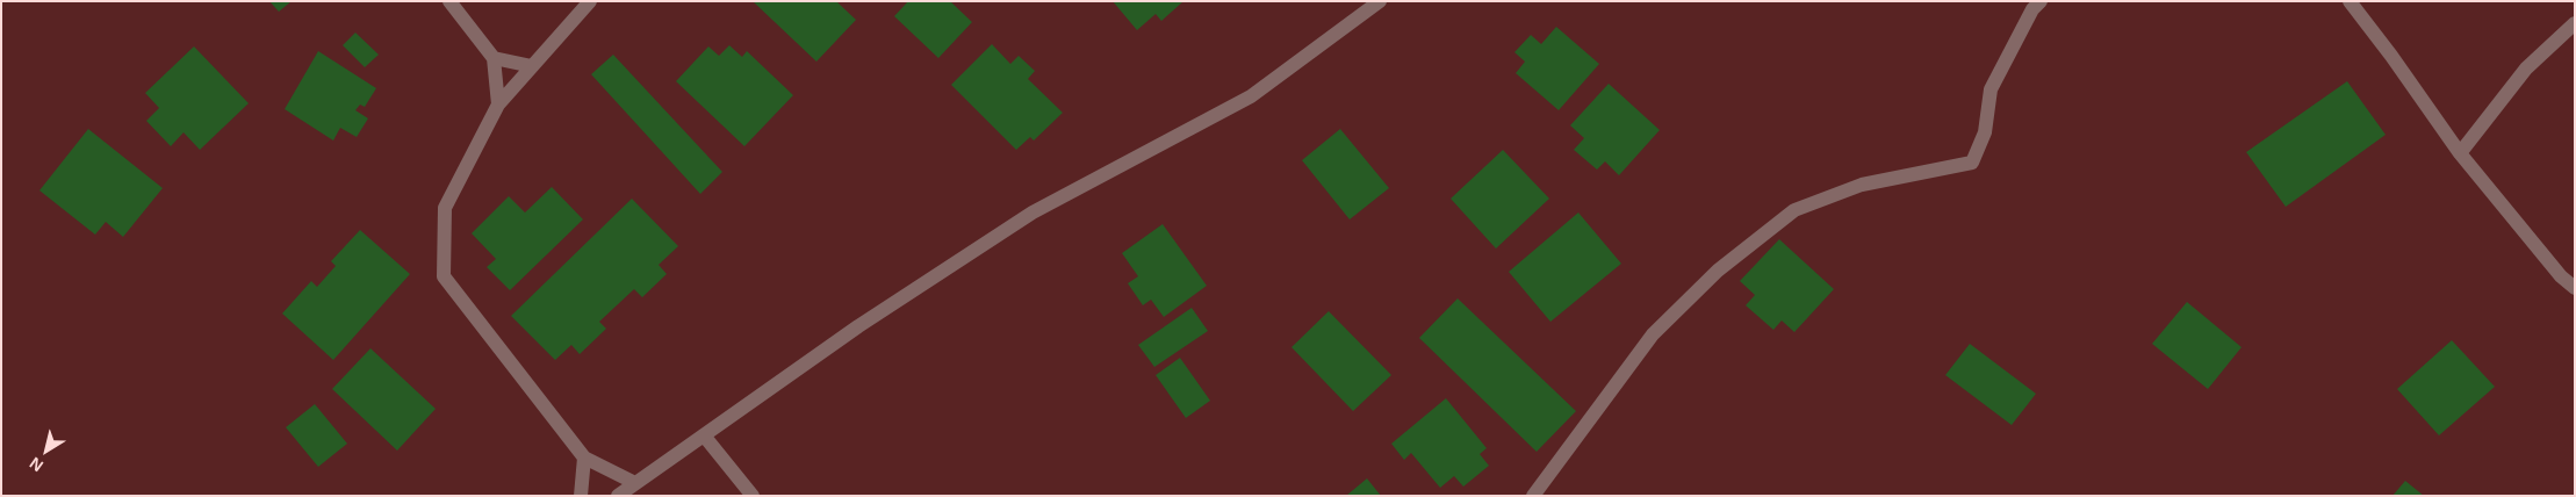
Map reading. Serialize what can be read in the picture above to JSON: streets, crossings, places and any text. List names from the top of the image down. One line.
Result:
{"north":"bottom left"}
